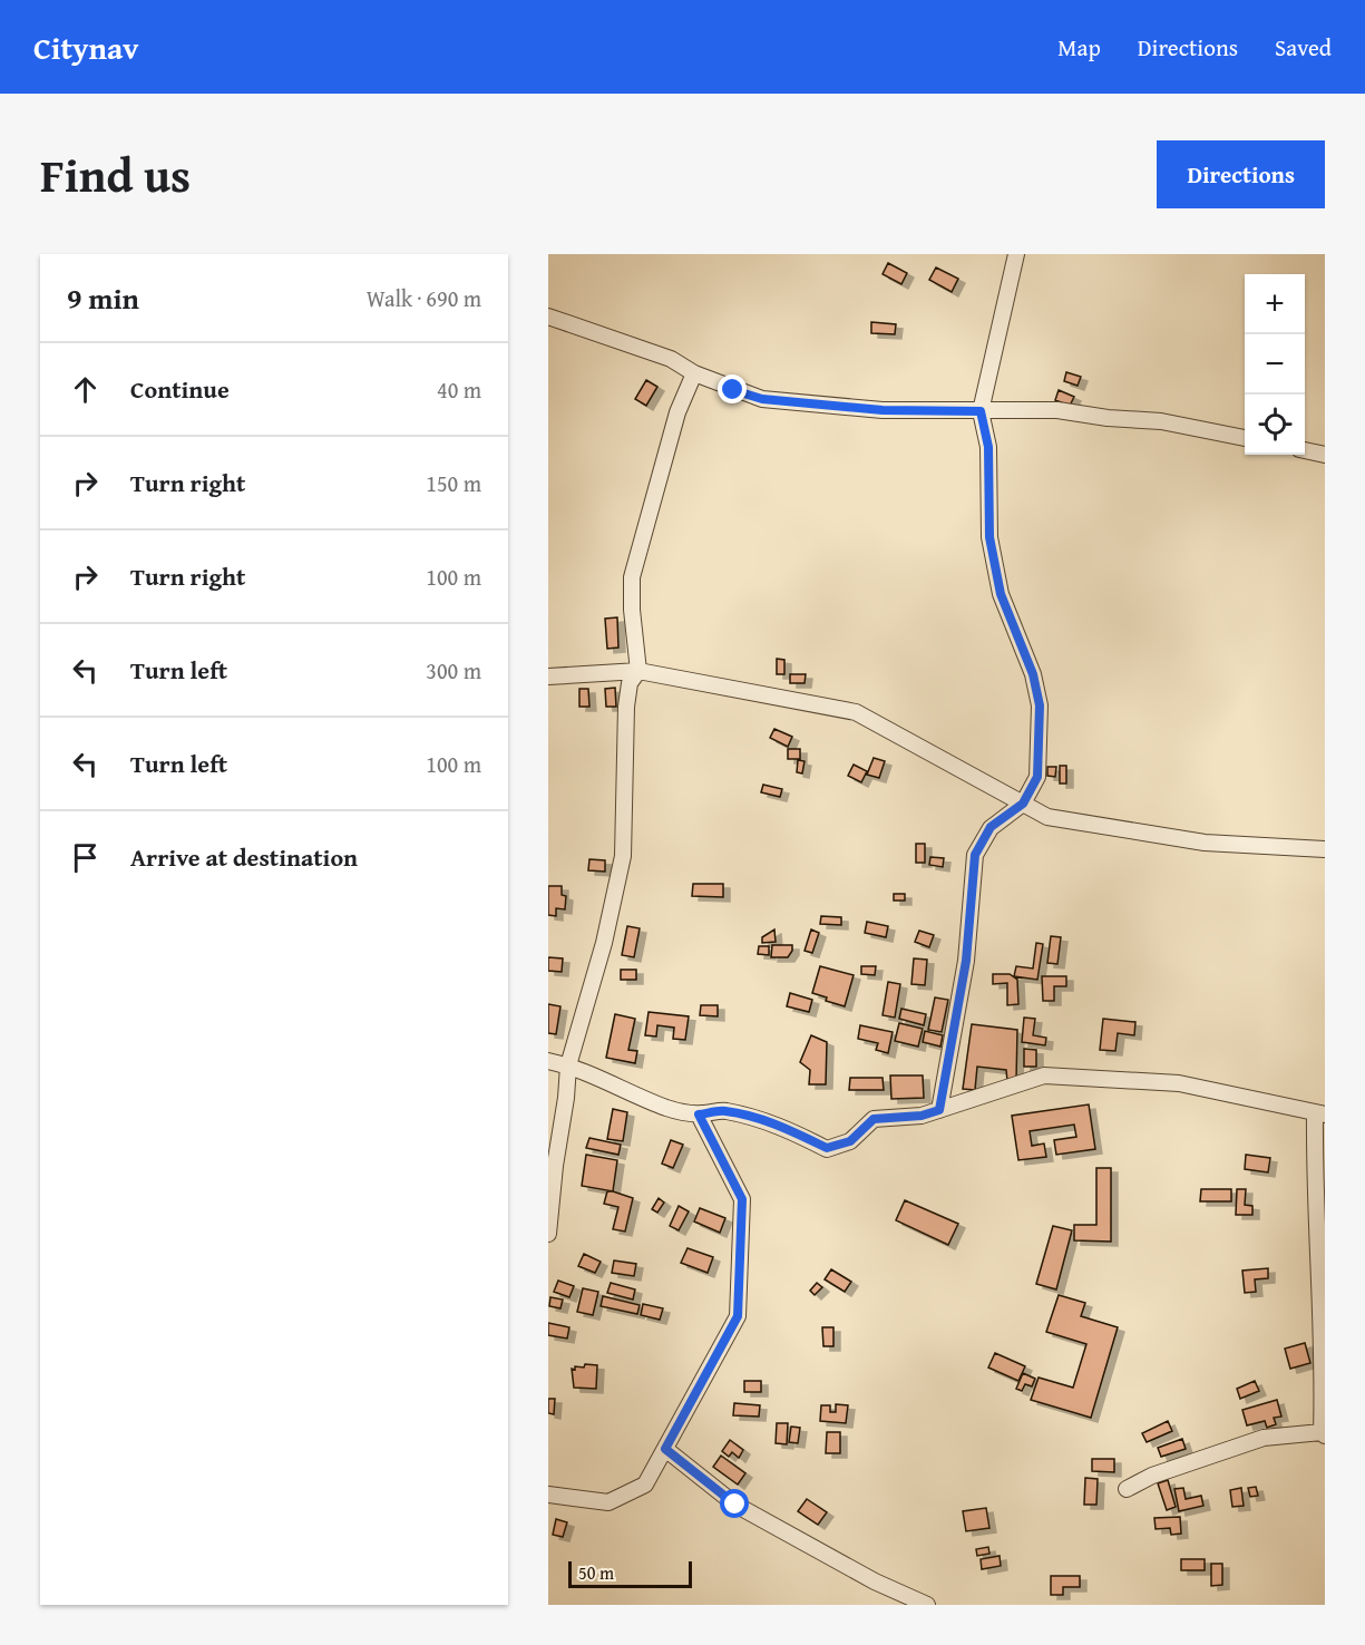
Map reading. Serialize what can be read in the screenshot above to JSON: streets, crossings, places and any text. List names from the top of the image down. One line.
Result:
{"scale_bar":"50 m","page":{"header":"Citynav","nav":["Map","Directions","Saved"],"title":"Find us","buttons":"Directions","heading":["9 min","Walk · 690 m"],"map_buttons":["+","−"],"list":[["Continue","40 m"],["Turn right","150 m"],["Turn right","100 m"],["Turn left","300 m"],["Turn left","100 m"],"Arrive at destination"],"scale":"50 m"}}
